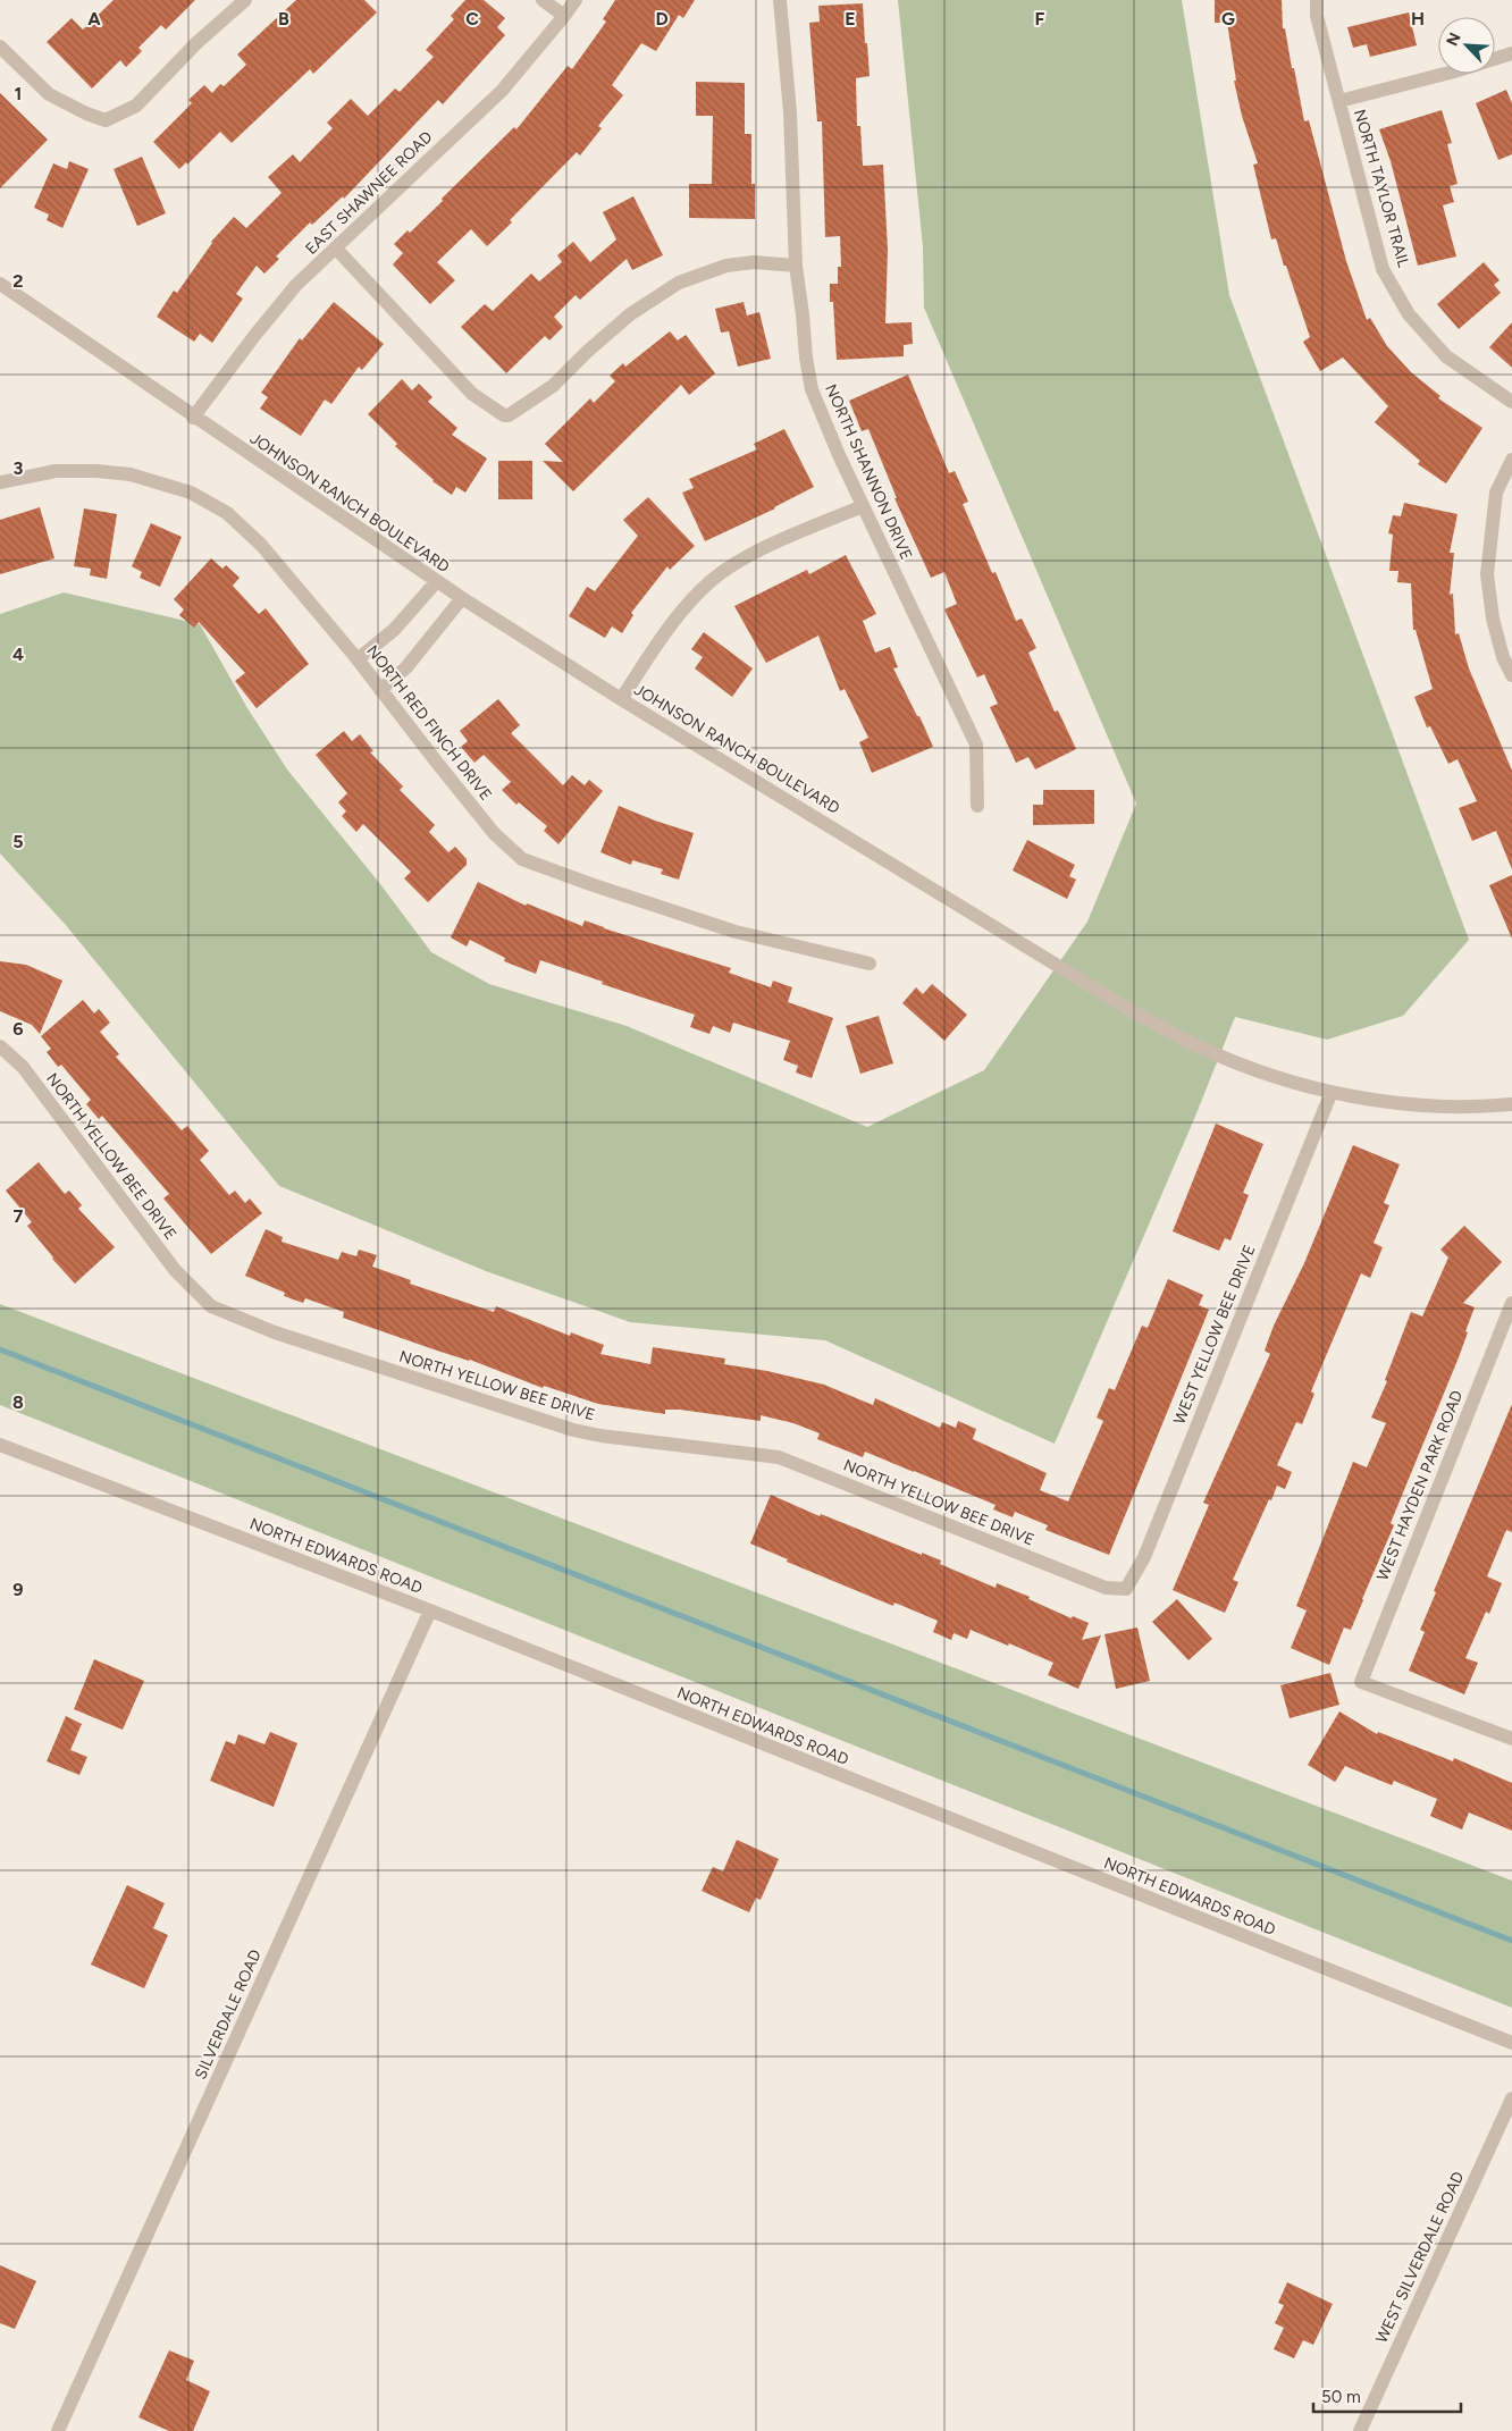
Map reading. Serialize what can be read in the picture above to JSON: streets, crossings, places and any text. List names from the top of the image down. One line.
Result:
{"streets":{"street":["NORTH TAYLOR TRAIL","EAST SHAWNEE ROAD","NORTH SHANNON DRIVE","JOHNSON RANCH BOULEVARD","NORTH RED FINCH DRIVE","NORTH YELLOW BEE DRIVE","WEST YELLOW BEE DRIVE","WEST HAYDEN PARK ROAD","NORTH EDWARDS ROAD","SILVERDALE ROAD","WEST SILVERDALE ROAD"]},"crossings":[["EAST SHAWNEE ROAD","JOHNSON RANCH BOULEVARD"],["JOHNSON RANCH BOULEVARD","WEST YELLOW BEE DRIVE"],["NORTH YELLOW BEE DRIVE","WEST YELLOW BEE DRIVE"],["NORTH EDWARDS ROAD","SILVERDALE ROAD"]],"scale_bar":"50 m","north":"top left","grid":{"columns":["A","B","C","D","E","F","G","H"],"rows":["1","2","3","4","5","6","7","8","9"]}}
